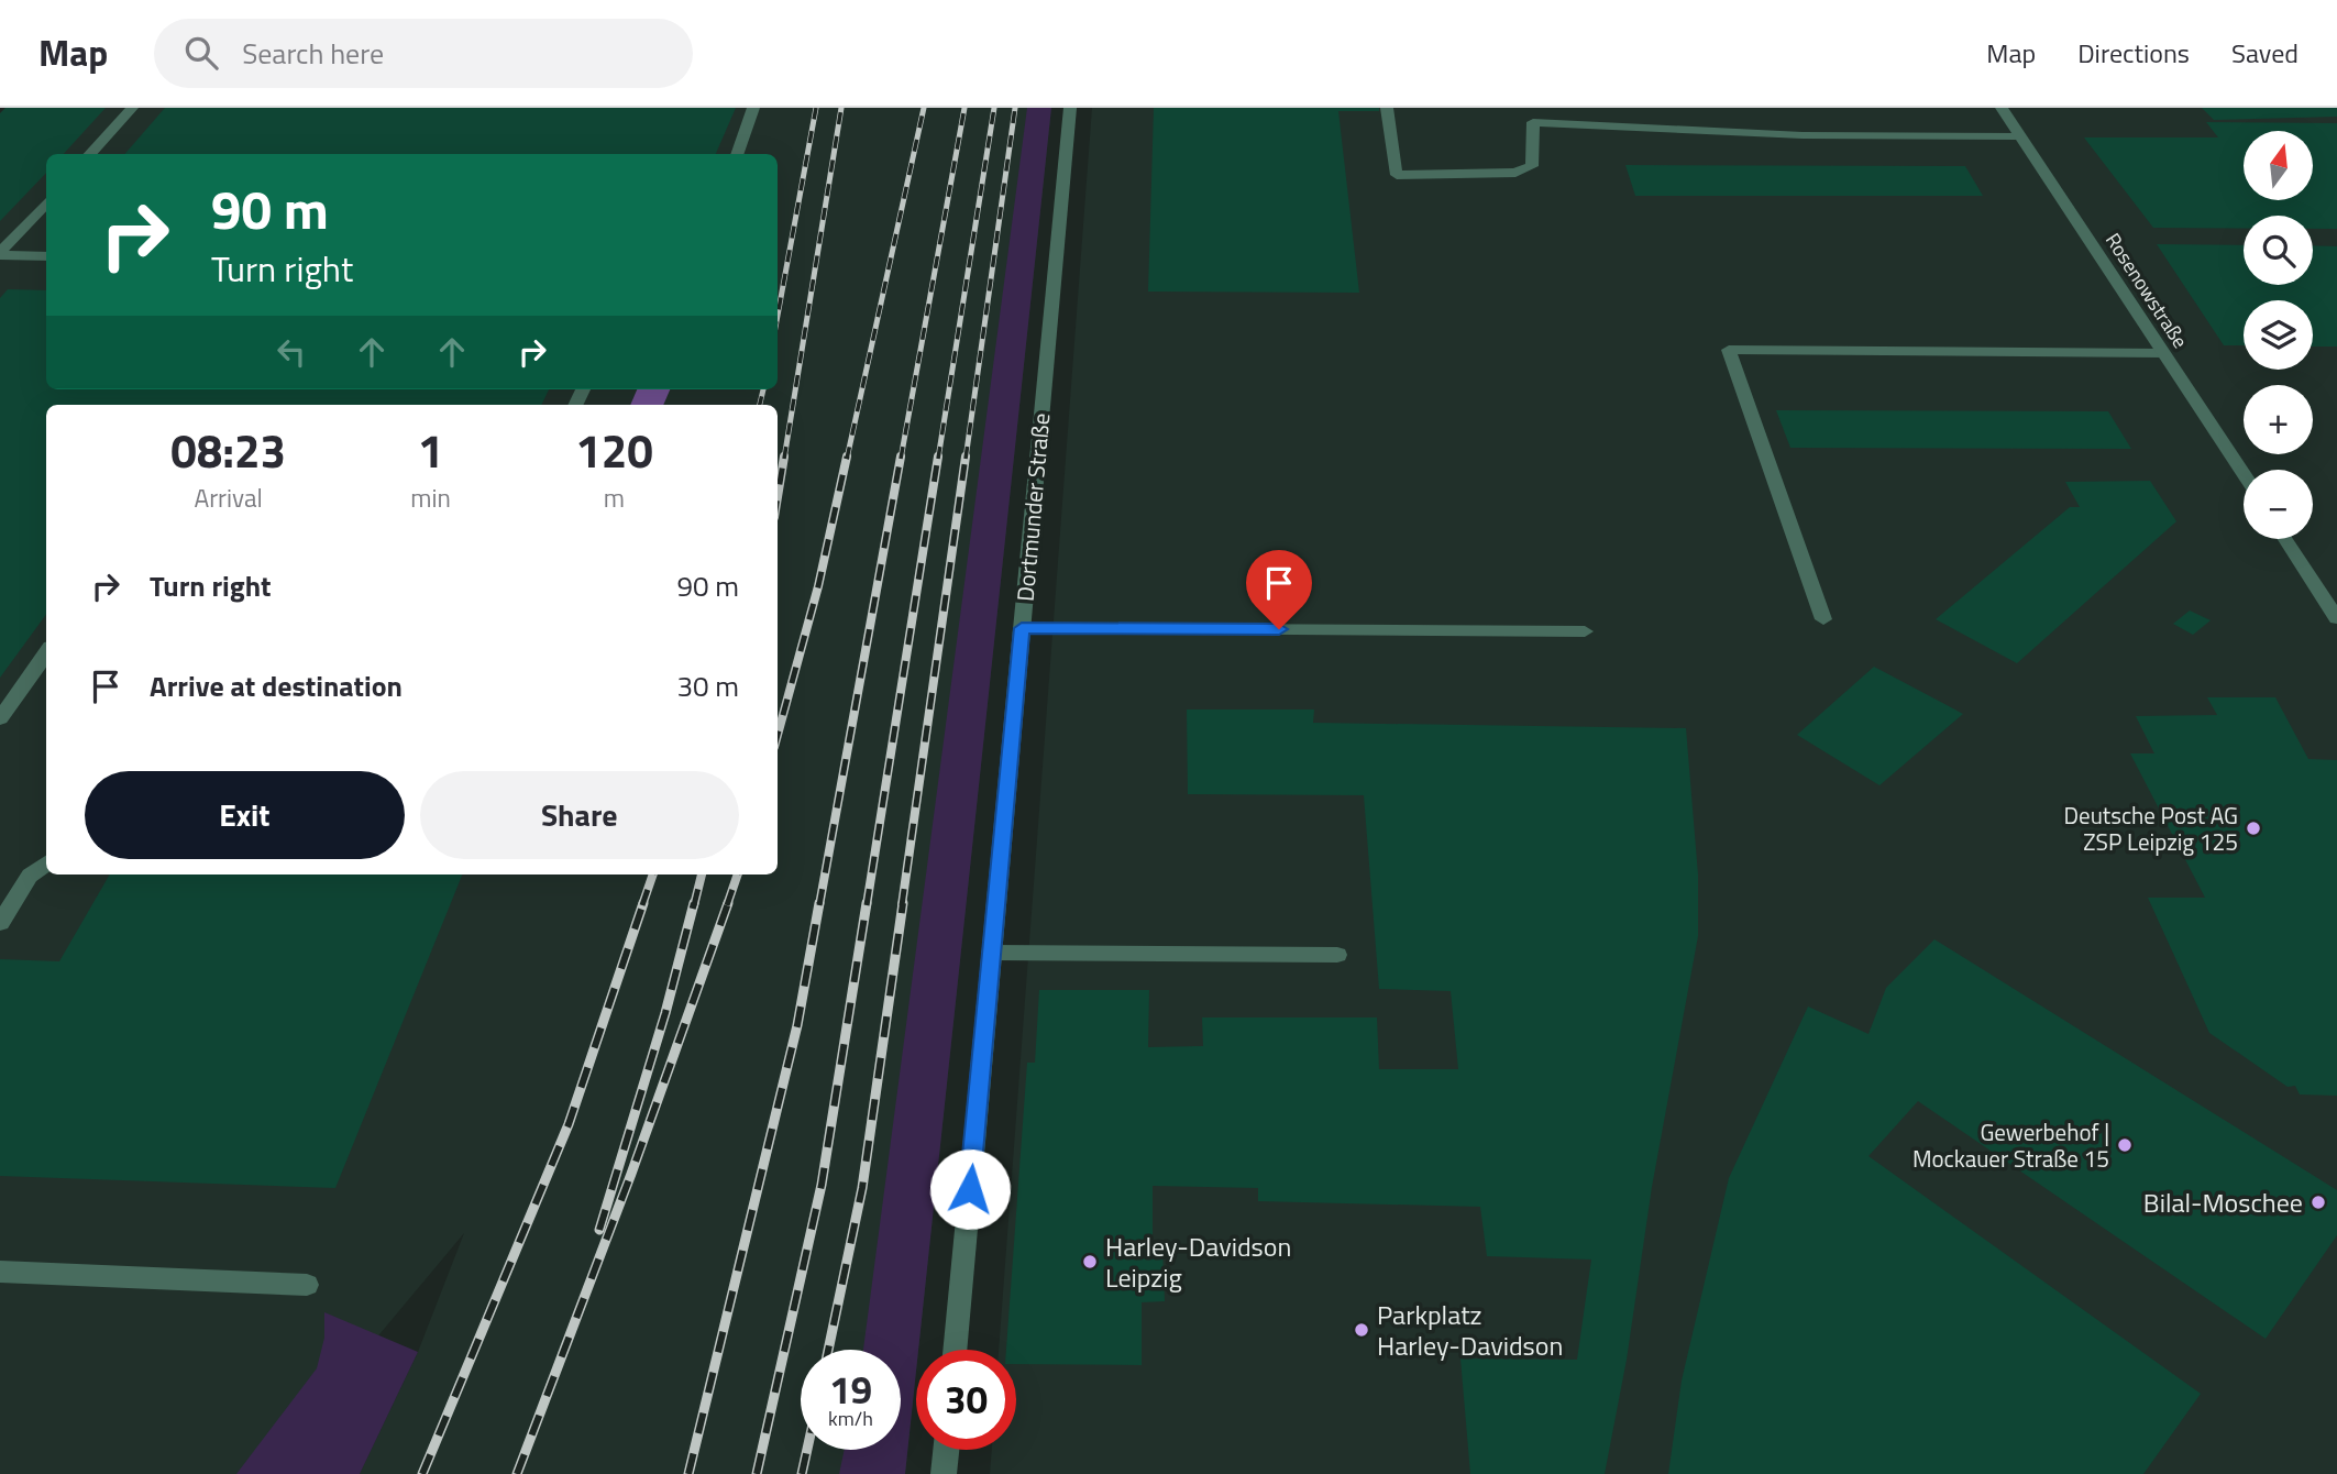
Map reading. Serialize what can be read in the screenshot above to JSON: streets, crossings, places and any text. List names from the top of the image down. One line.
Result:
{"streets":{"street":["Rosenowstraße","Dortmunder Straße"]},"places":["Deutsche Post AG ZSP Leipzig 125","Gewerbehof | Mockauer Straße 15","Bilal-Moschee","Harley-Davidson Leipzig","Parkplatz Harley-Davidson"],"north":"top","page":{"header":"Map","search":"Search here","nav":["Map","Directions","Saved"],"map_buttons":["+","−"],"turn":["90 m","Turn right"],"eta":["08:23","Arrival","1","min","120","m"],"list":[{"name":"Turn right","value":"90 m"},{"name":"Arrive at destination","value":"30 m"}],"buttons":["Exit","Share"],"speed":"19 km/h","limit":"30"}}
